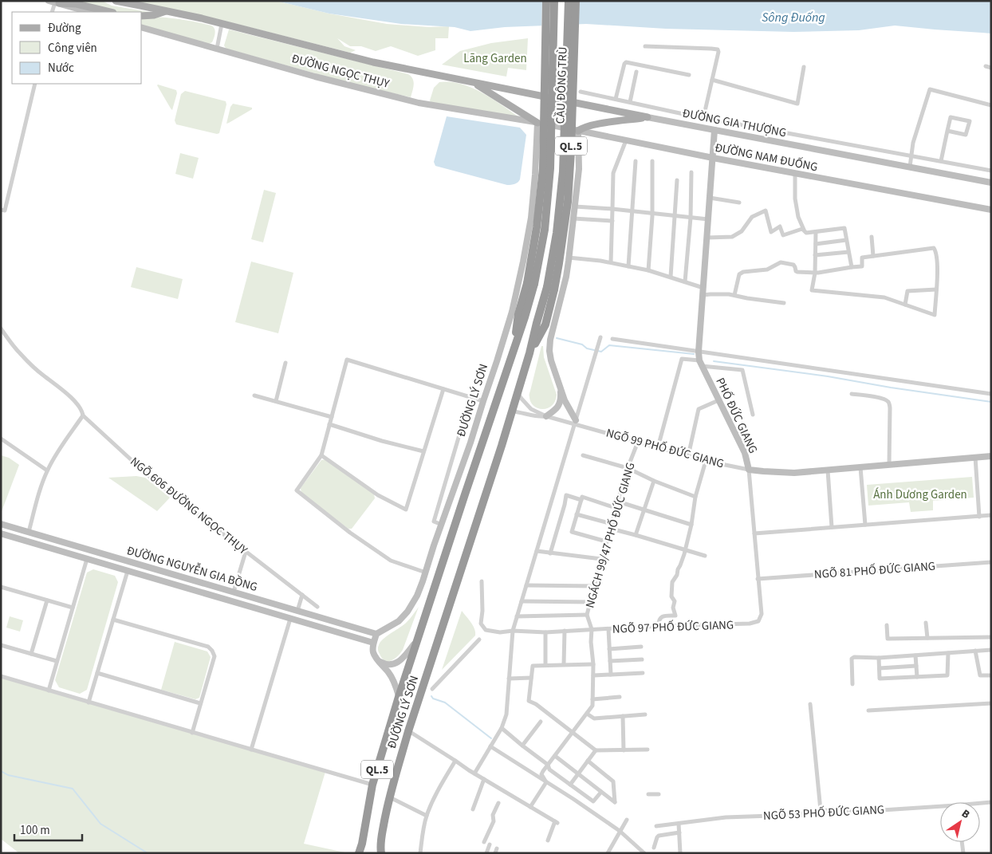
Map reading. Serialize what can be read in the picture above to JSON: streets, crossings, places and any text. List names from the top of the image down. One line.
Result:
{"streets":{"highway":["CẦU ĐÔNG TRÙ","QL.5","ĐƯỜNG LÝ SƠN"],"main road":["ĐƯỜNG NGỌC THỤY","ĐƯỜNG GIA THƯỢNG"],"street":["ĐƯỜNG NAM ĐUỐNG","PHỐ ĐỨC GIANG","NGÕ 99 PHỐ ĐỨC GIANG","NGÕ 606 ĐƯỜNG NGỌC THỤY","NGÁCH 99/47 PHỐ ĐỨC GIANG","ĐƯỜNG NGUYỄN GIA BỒNG","NGÕ 81 PHỐ ĐỨC GIANG","NGÕ 97 PHỐ ĐỨC GIANG","NGÕ 53 PHỐ ĐỨC GIANG"]},"crossings":[["ĐƯỜNG NGỌC THỤY","ĐƯỜNG GIA THƯỢNG"],["ĐƯỜNG NGỌC THỤY","ĐƯỜNG NAM ĐUỐNG"],["ĐƯỜNG NGỌC THỤY","ĐƯỜNG LÝ SƠN"],["CẦU ĐÔNG TRÙ","ĐƯỜNG LÝ SƠN"],["ĐƯỜNG GIA THƯỢNG","PHỐ ĐỨC GIANG"],["QL.5","ĐƯỜNG LÝ SƠN"],["ĐƯỜNG NAM ĐUỐNG","ĐƯỜNG LÝ SƠN"],["ĐƯỜNG NAM ĐUỐNG","PHỐ ĐỨC GIANG"],["ĐƯỜNG LÝ SƠN","ĐƯỜNG NGUYỄN GIA BỒNG"],["PHỐ ĐỨC GIANG","NGÕ 99 PHỐ ĐỨC GIANG"],["PHỐ ĐỨC GIANG","NGÕ 97 PHỐ ĐỨC GIANG"],["NGÕ 99 PHỐ ĐỨC GIANG","NGÁCH 99/47 PHỐ ĐỨC GIANG"],["NGÕ 99 PHỐ ĐỨC GIANG","NGÕ 97 PHỐ ĐỨC GIANG"],["NGÁCH 99/47 PHỐ ĐỨC GIANG","NGÕ 97 PHỐ ĐỨC GIANG"],["NGÕ 81 PHỐ ĐỨC GIANG","NGÕ 97 PHỐ ĐỨC GIANG"]],"water":["Sông Đuống"],"parks":["Lãng Garden","Ánh Dương Garden"],"legend":["Đường","Công viên","Nước"],"scale_bar":"100 m","north":"top right"}
